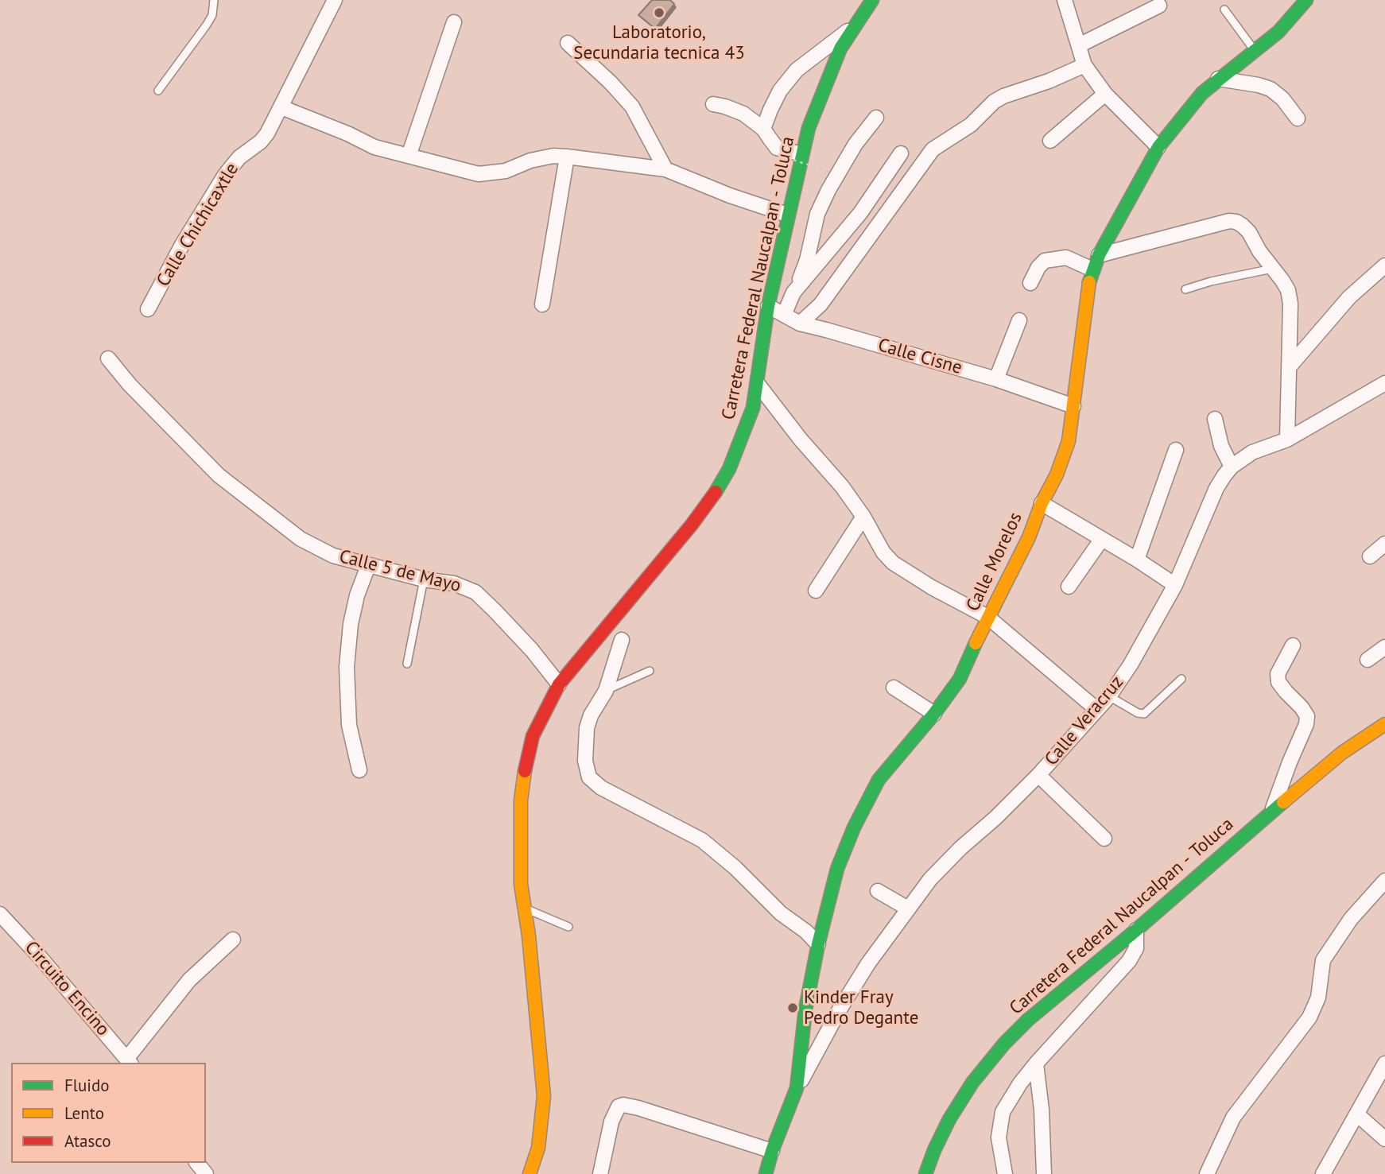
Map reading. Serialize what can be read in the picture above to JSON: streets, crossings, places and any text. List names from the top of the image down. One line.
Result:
{"streets":{"main road":["Carretera Federal Naucalpan - Toluca","Calle Morelos"],"street":["Calle Chichicaxtle","Calle Cisne","Calle 5 de Mayo","Calle Veracruz","Circuito Encino"]},"crossings":[["Carretera Federal Naucalpan - Toluca","Calle Cisne"],["Carretera Federal Naucalpan - Toluca","Calle 5 de Mayo"],["Calle Cisne","Calle Morelos"],["Calle Morelos","Calle Veracruz"]],"places":["Laboratorio, Secundaria tecnica 43","Kinder Fray Pedro Degante"],"legend":["Fluido","Lento","Atasco"]}
